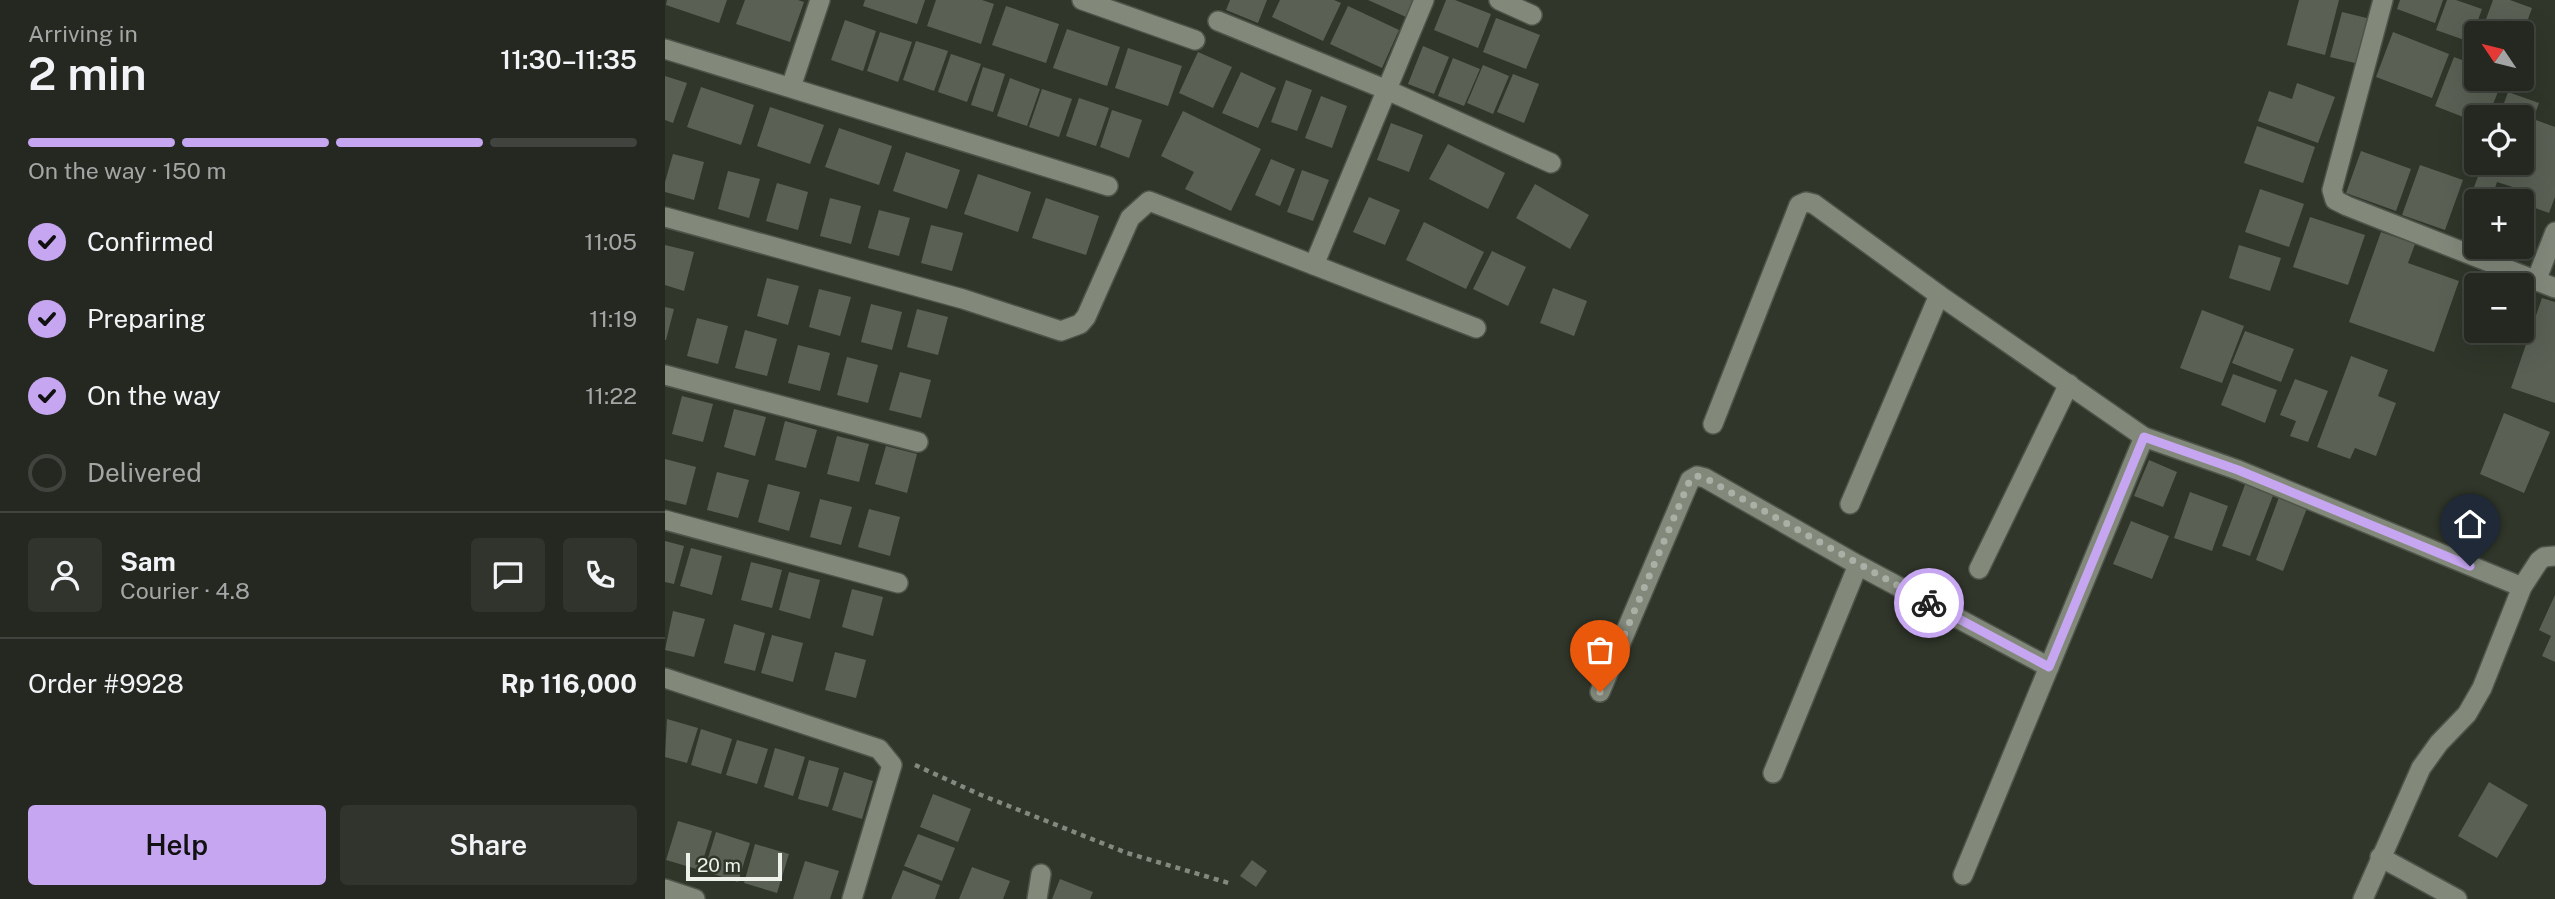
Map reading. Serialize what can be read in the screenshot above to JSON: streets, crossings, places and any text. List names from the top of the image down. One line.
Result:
{"scale_bar":"20 m","north":"top left","page":{"heading":["2 min","Arriving in","11:30–11:35"],"panel":["Sam","Courier · 4.8","Order #9928","Rp 116,000"],"map_buttons":["+","−"],"bar":"On the way · 150 m","list":[["Confirmed","11:05"],["Preparing","11:19"],["On the way","11:22"],"Delivered"],"buttons":["Help","Share"],"scale":"20 m"}}
